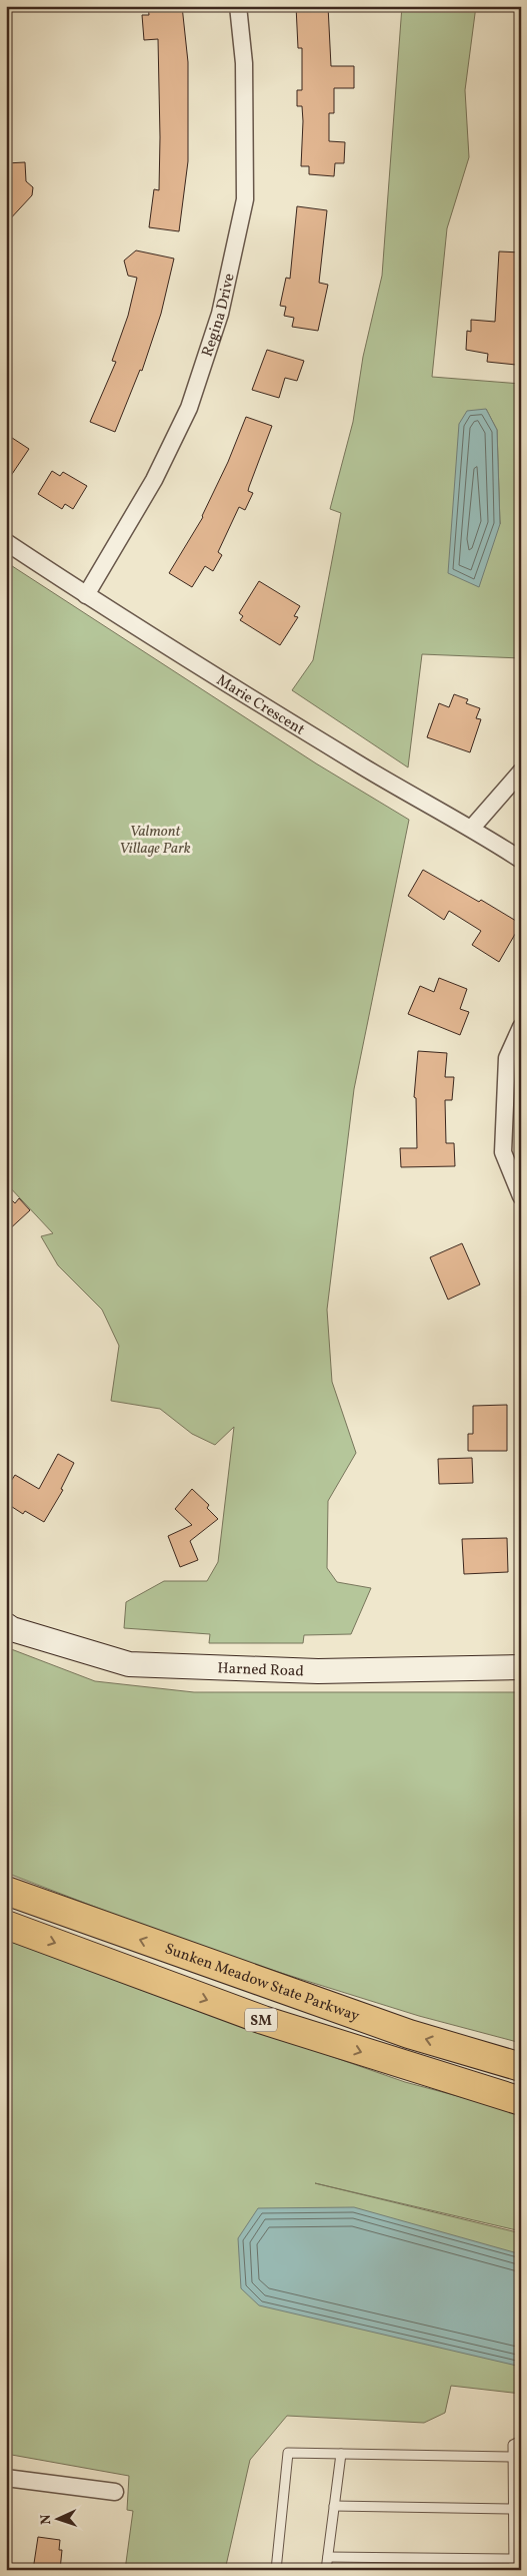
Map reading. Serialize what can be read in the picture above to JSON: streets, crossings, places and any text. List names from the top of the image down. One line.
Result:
{"streets":{"highway":["Sunken Meadow State Parkway","SM"],"main road":["Harned Road"],"street":["Regina Drive","Marie Crescent"]},"crossings":[["Regina Drive","Marie Crescent"]],"parks":["Valmont Village Park"],"north":"left"}
